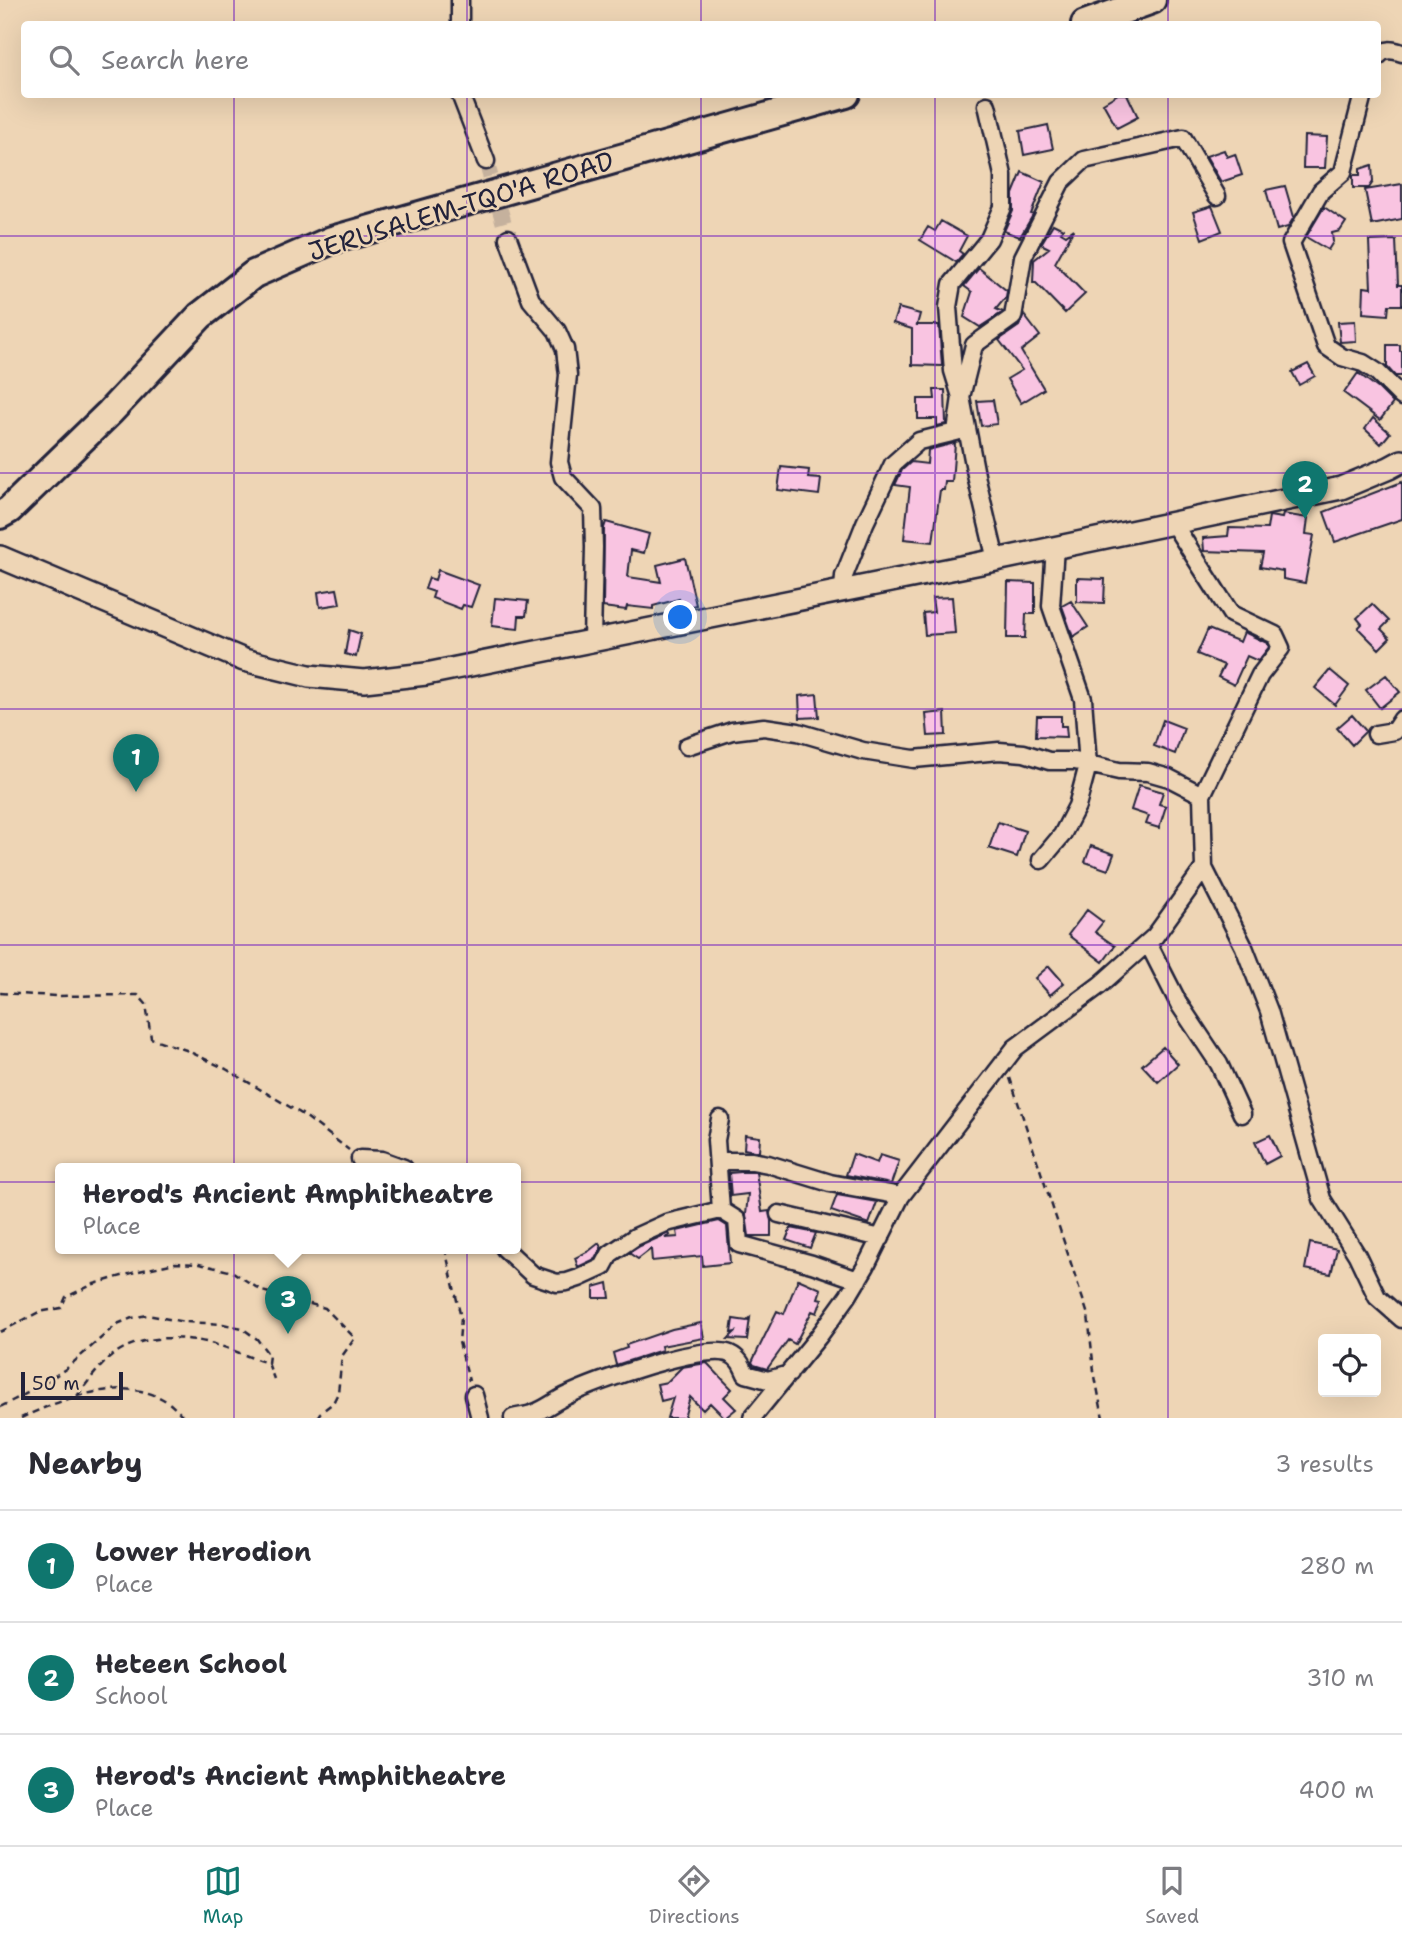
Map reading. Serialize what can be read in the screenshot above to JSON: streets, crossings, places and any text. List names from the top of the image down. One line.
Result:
{"streets":{"main road":["JERUSALEM-TQO'A ROAD"]},"scale_bar":"50 m","page":{"search":"Search here","pins":["2","1","3"],"popup":["Herod's Ancient Amphitheatre","Place"],"scale":"50 m","heading":["Nearby","3 results"],"list":[{"mark":"1","name":"Lower Herodion","note":"Place","value":"280 m"},{"mark":"2","name":"Heteen School","note":"School","value":"310 m"},{"mark":"3","name":"Herod's Ancient Amphitheatre","note":"Place","value":"400 m"}],"nav":["Map","Directions","Saved"]}}
